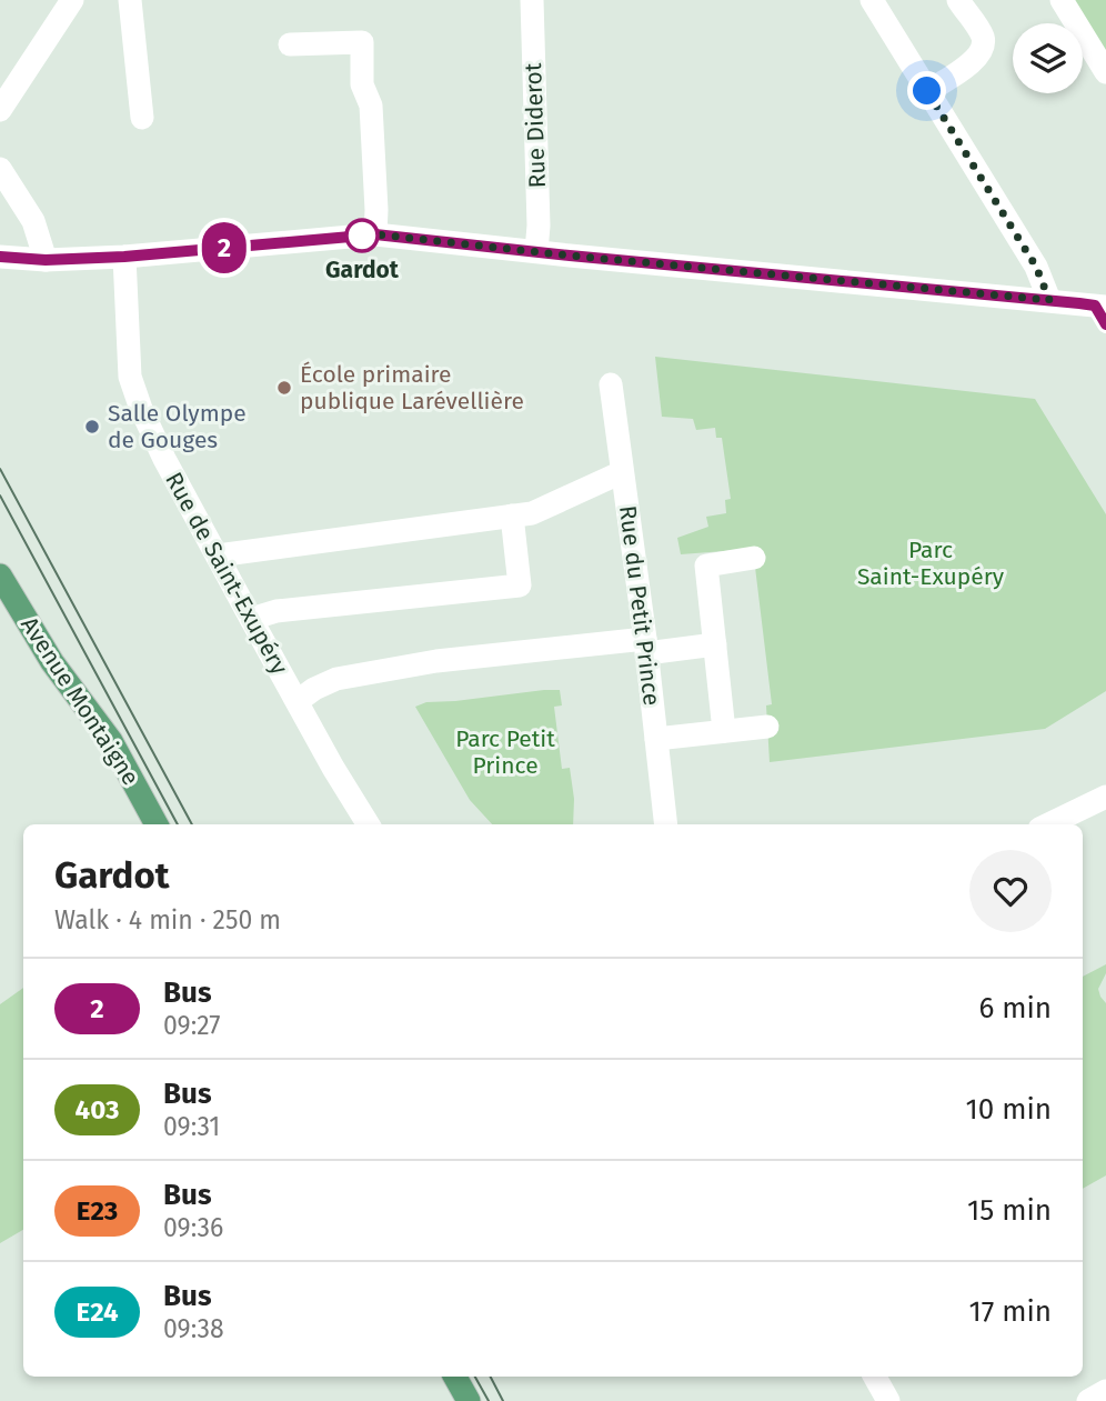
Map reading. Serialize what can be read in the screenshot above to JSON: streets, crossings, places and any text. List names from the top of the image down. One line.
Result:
{"streets":{"main road":["Avenue Montaigne"],"street":["Rue Diderot","Rue de Saint-Exupéry","Rue du Petit Prince"]},"parks":["Parc Saint-Exupéry","Parc Petit Prince"],"places":["Gardot","École primaire publique Larévellière","Salle Olympe de Gouges"],"lines":["bus line 2"],"page":{"on_map":"2","heading":["Gardot","Walk · 4 min · 250 m"],"list":[{"mark":"2","name":"Bus","note":"09:27","value":"6 min"},{"mark":"403","name":"Bus","note":"09:31","value":"10 min"},{"mark":"E23","name":"Bus","note":"09:36","value":"15 min"},{"mark":"E24","name":"Bus","note":"09:38","value":"17 min"}]}}
